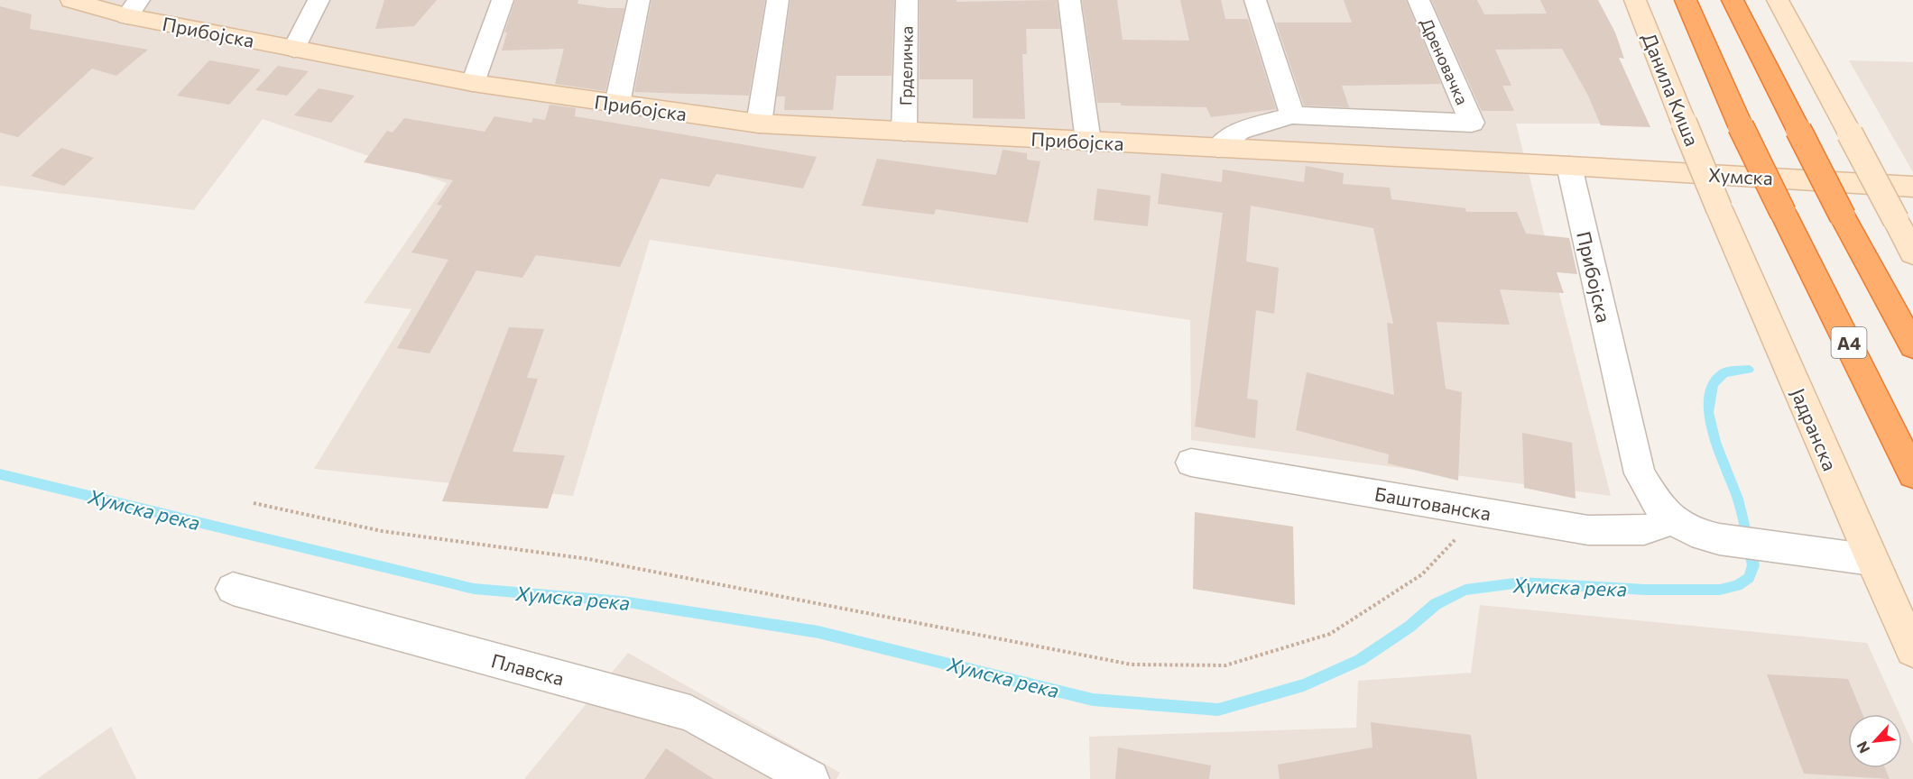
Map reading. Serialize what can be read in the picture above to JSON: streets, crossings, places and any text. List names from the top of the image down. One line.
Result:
{"streets":{"highway":["A4"],"street":["Прибојска","Дреновачка","Грделичка","Данила Киша","Хумска","Јадранска","Баштованска","Плавска"]},"crossings":[["Прибојска","Грделичка"],["Прибојска","Хумска"],["Прибојска","Јадранска"],["Прибојска","Баштованска"],["Данила Киша","Јадранска"]],"water":["Хумска река"],"north":"bottom left"}
